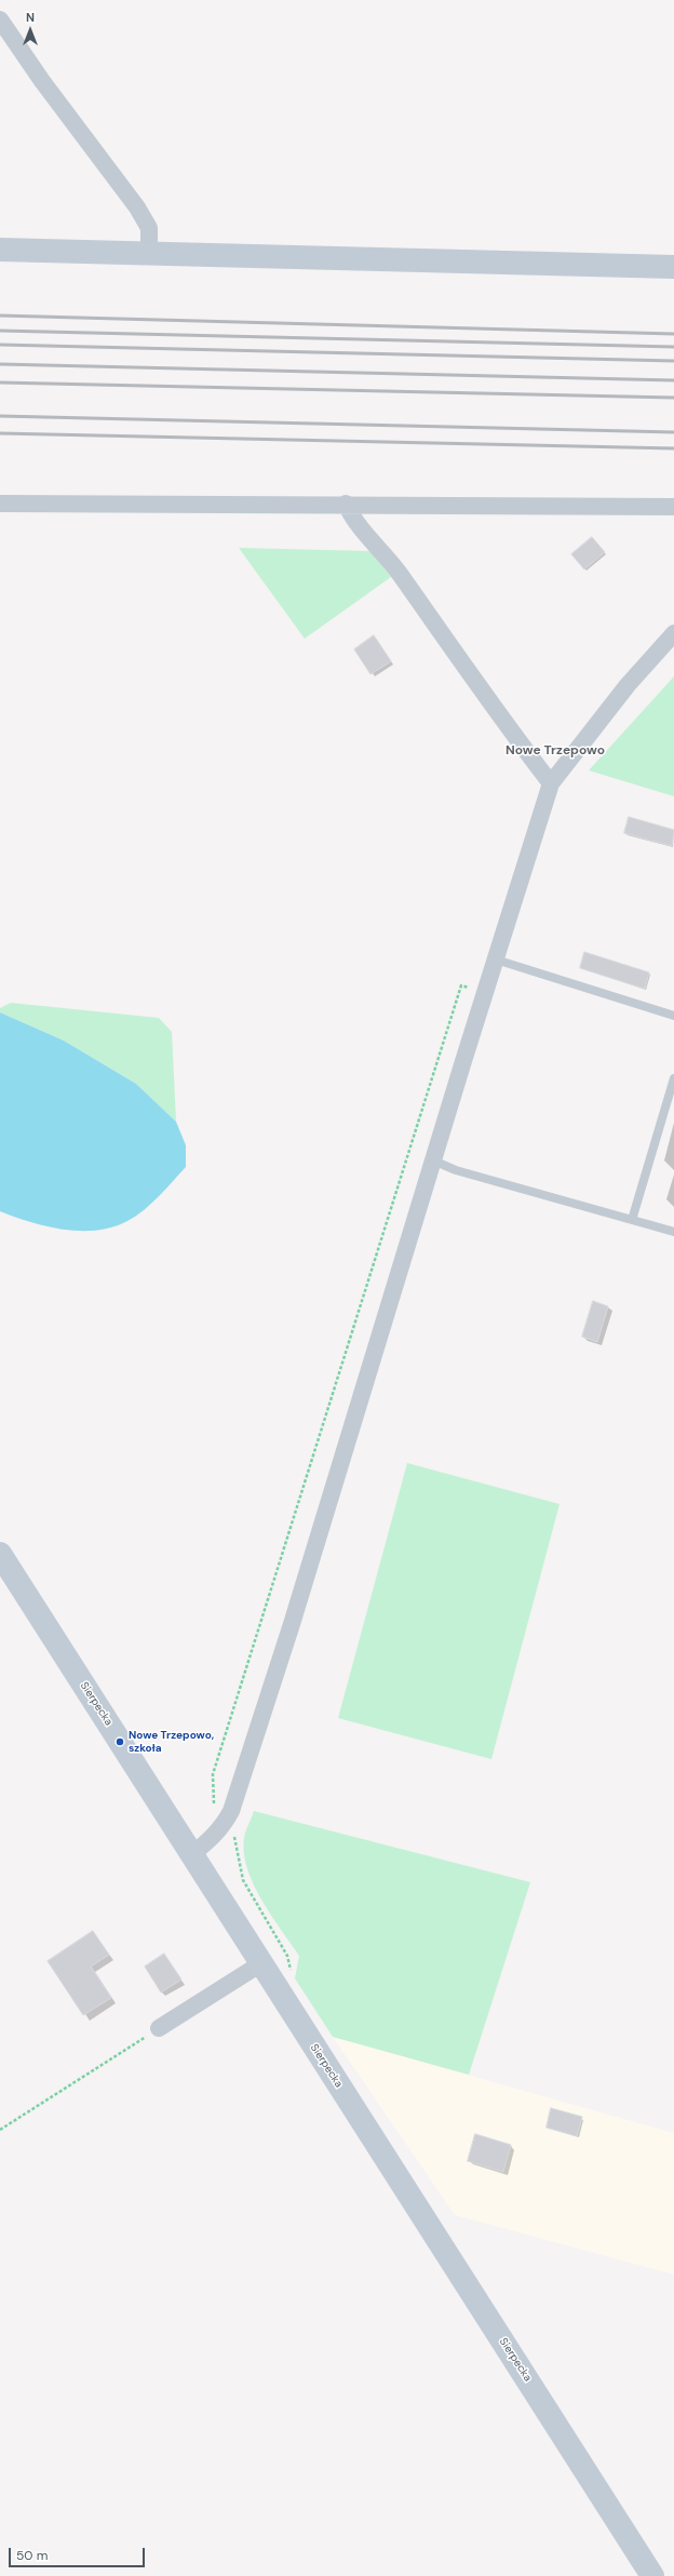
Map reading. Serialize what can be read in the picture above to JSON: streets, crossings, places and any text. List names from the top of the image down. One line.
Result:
{"streets":{"street":["Sierpecka"]},"districts":["Nowe Trzepowo"],"places":["Nowe Trzepowo, szkoła"],"scale_bar":"50 m","north":"top"}
